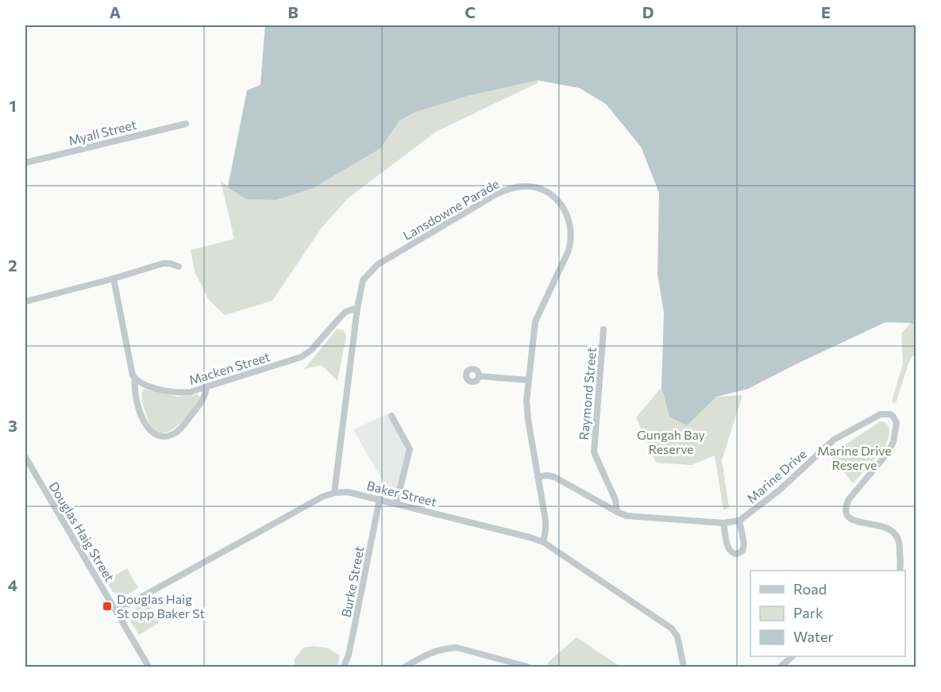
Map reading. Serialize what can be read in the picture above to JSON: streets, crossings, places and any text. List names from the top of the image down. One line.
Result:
{"streets":{"street":["Myall Street","Lansdowne Parade","Macken Street","Raymond Street","Marine Drive","Baker Street","Douglas Haig Street","Burke Street"]},"crossings":[["Lansdowne Parade","Macken Street"],["Lansdowne Parade","Marine Drive"],["Lansdowne Parade","Baker Street"],["Raymond Street","Marine Drive"],["Baker Street","Douglas Haig Street"],["Baker Street","Burke Street"]],"parks":["Gungah Bay Reserve","Marine Drive Reserve"],"places":{"transit":["Douglas Haig St opp Baker St"]},"legend":["Road","Park","Water"],"grid":{"columns":["A","B","C","D","E"],"rows":["1","2","3","4"]}}
